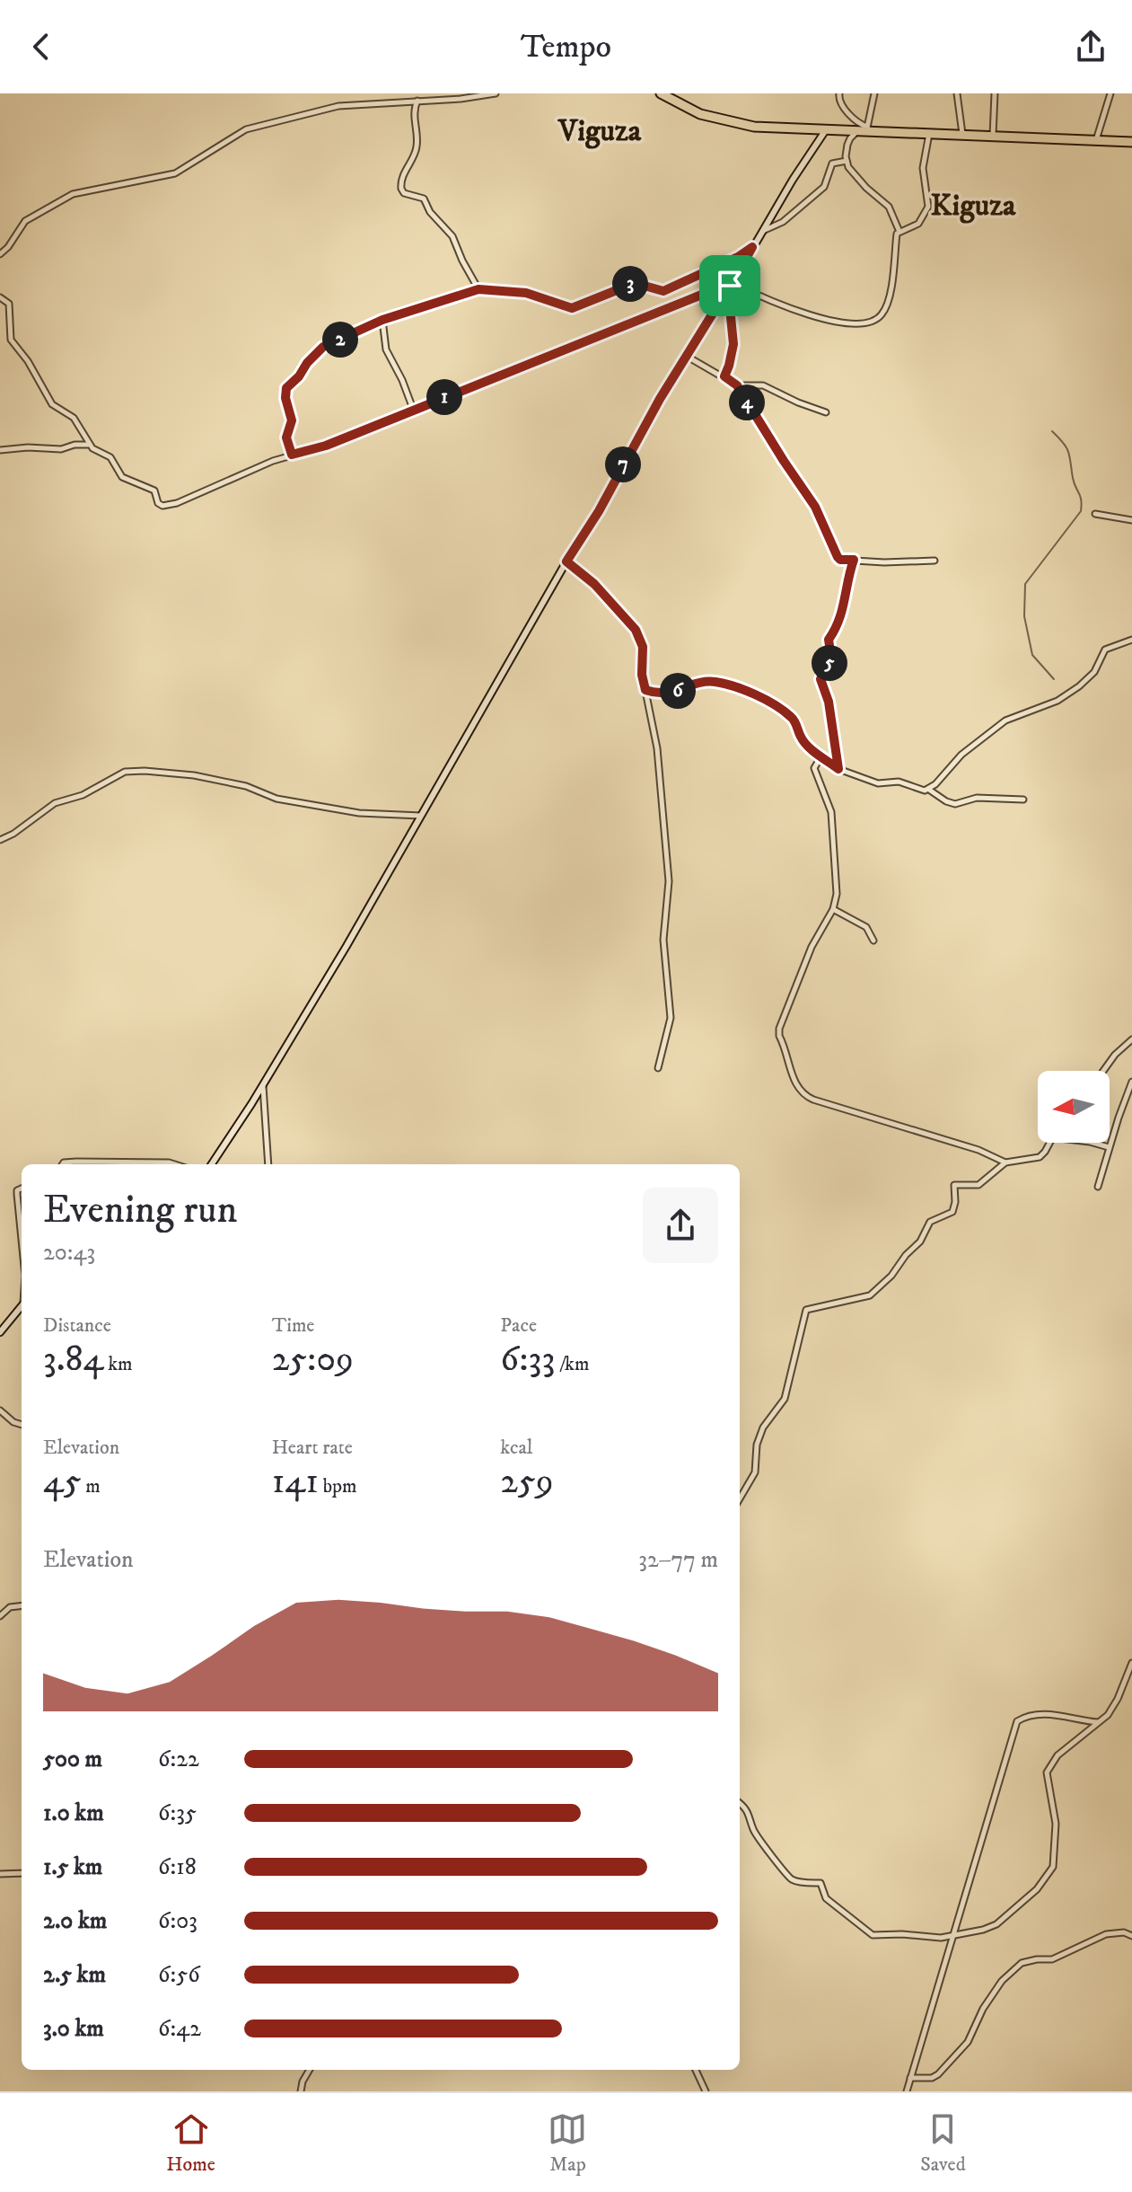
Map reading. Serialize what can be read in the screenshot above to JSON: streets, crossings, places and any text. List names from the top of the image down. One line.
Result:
{"districts":["Viguza","Kiguza"],"north":"left","page":{"header":"Tempo","pins":["3","2","1","4","7","5","6"],"heading":["Evening run","20:43"],"stats":[["Distance","3.84 km"],["Time","25:09"],["Pace","6:33 /km"],["Elevation","45 m"],["Heart rate","141 bpm"],["kcal","259"]],"chart":["Elevation","32–77 m"],"list":[{"name":"500 m","note":"6:22"},{"name":"1.0 km","note":"6:35"},{"name":"1.5 km","note":"6:18"},{"name":"2.0 km","note":"6:03"},{"name":"2.5 km","note":"6:56"},{"name":"3.0 km","note":"6:42"}],"tabs":["Home","Map","Saved"]}}
